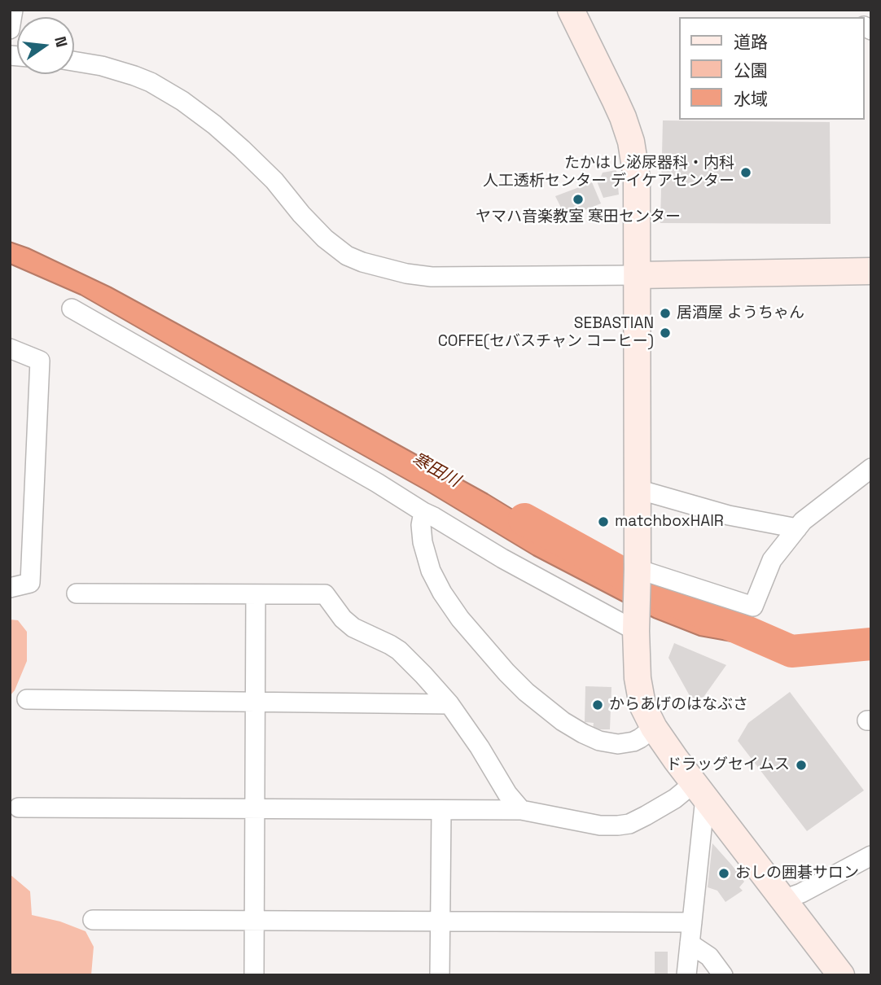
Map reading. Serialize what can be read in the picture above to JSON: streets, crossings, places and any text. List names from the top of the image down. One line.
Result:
{"water":["寒田川"],"places":["たかはし泌尿器科・内科 人工透析センター デイケアセンター","ヤマハ音楽教室 寒田センター","居酒屋 ようちゃん","SEBASTIAN COFFE(セバスチャン コーヒー)","matchboxHAIR","からあげのはなぶさ","ドラッグセイムス","おしの囲碁サロン"],"legend":["道路","公園","水域"],"north":"right"}
